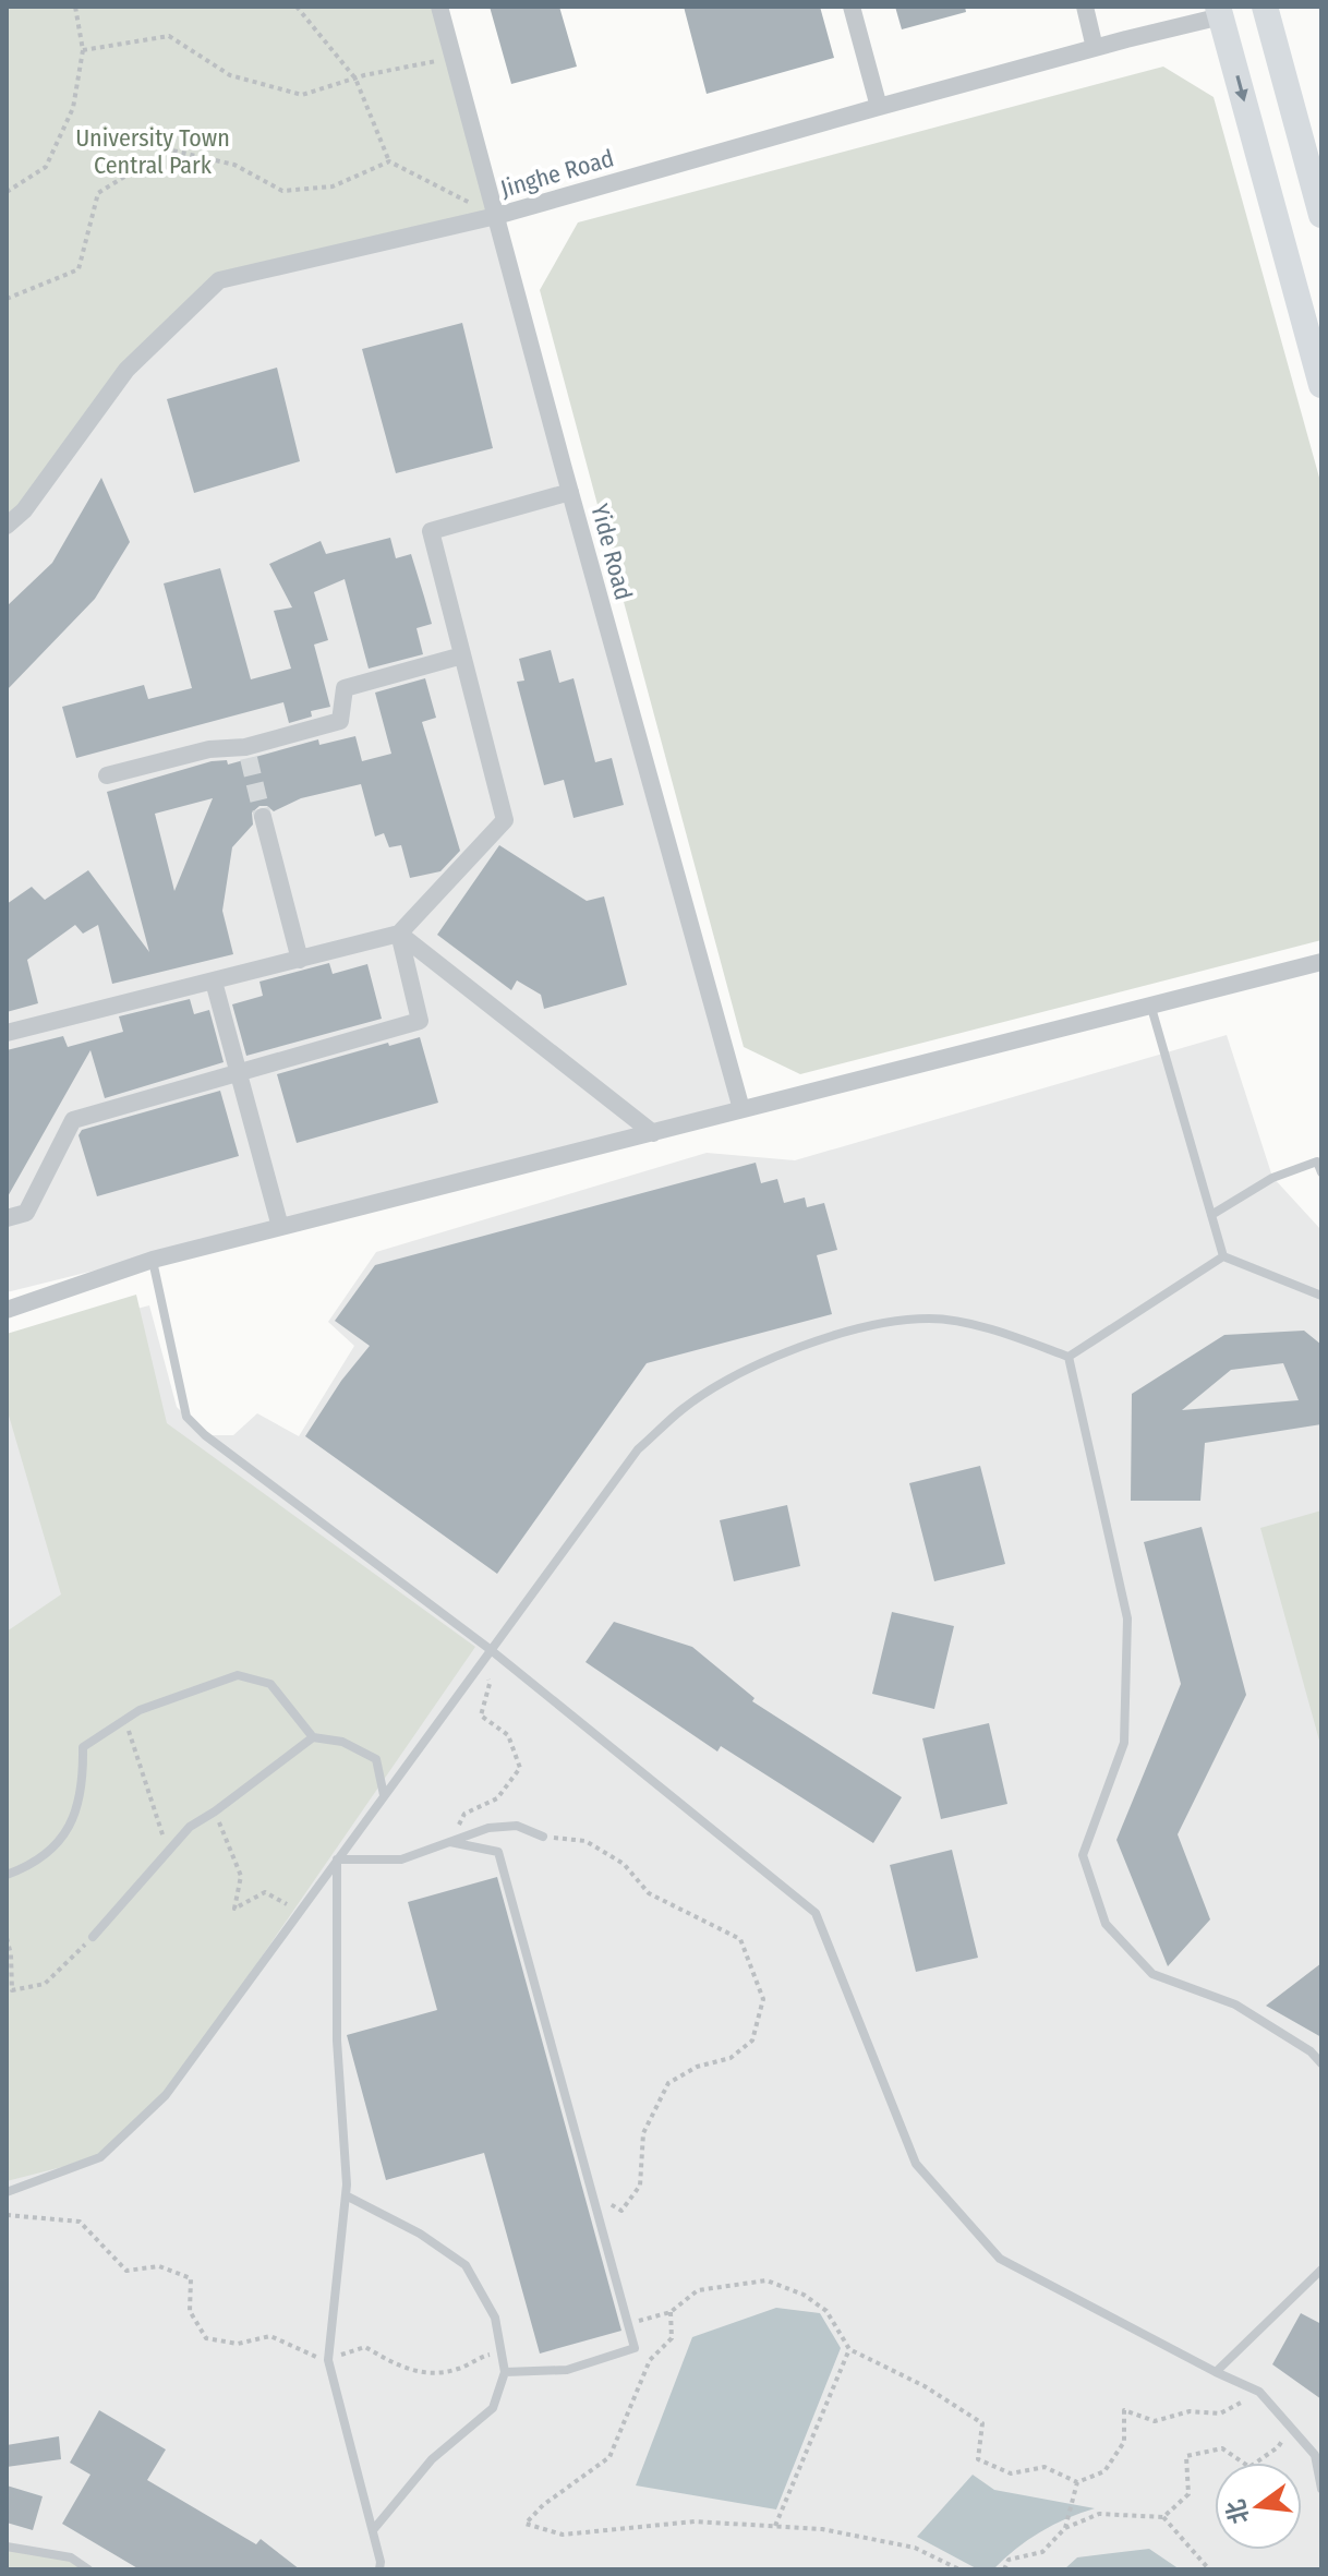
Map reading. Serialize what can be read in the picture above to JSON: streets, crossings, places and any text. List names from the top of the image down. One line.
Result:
{"streets":{"street":["Jinghe Road","Yide Road"]},"crossings":[["Jinghe Road","Yide Road"]],"parks":["University Town Central Park"],"north":"left"}
